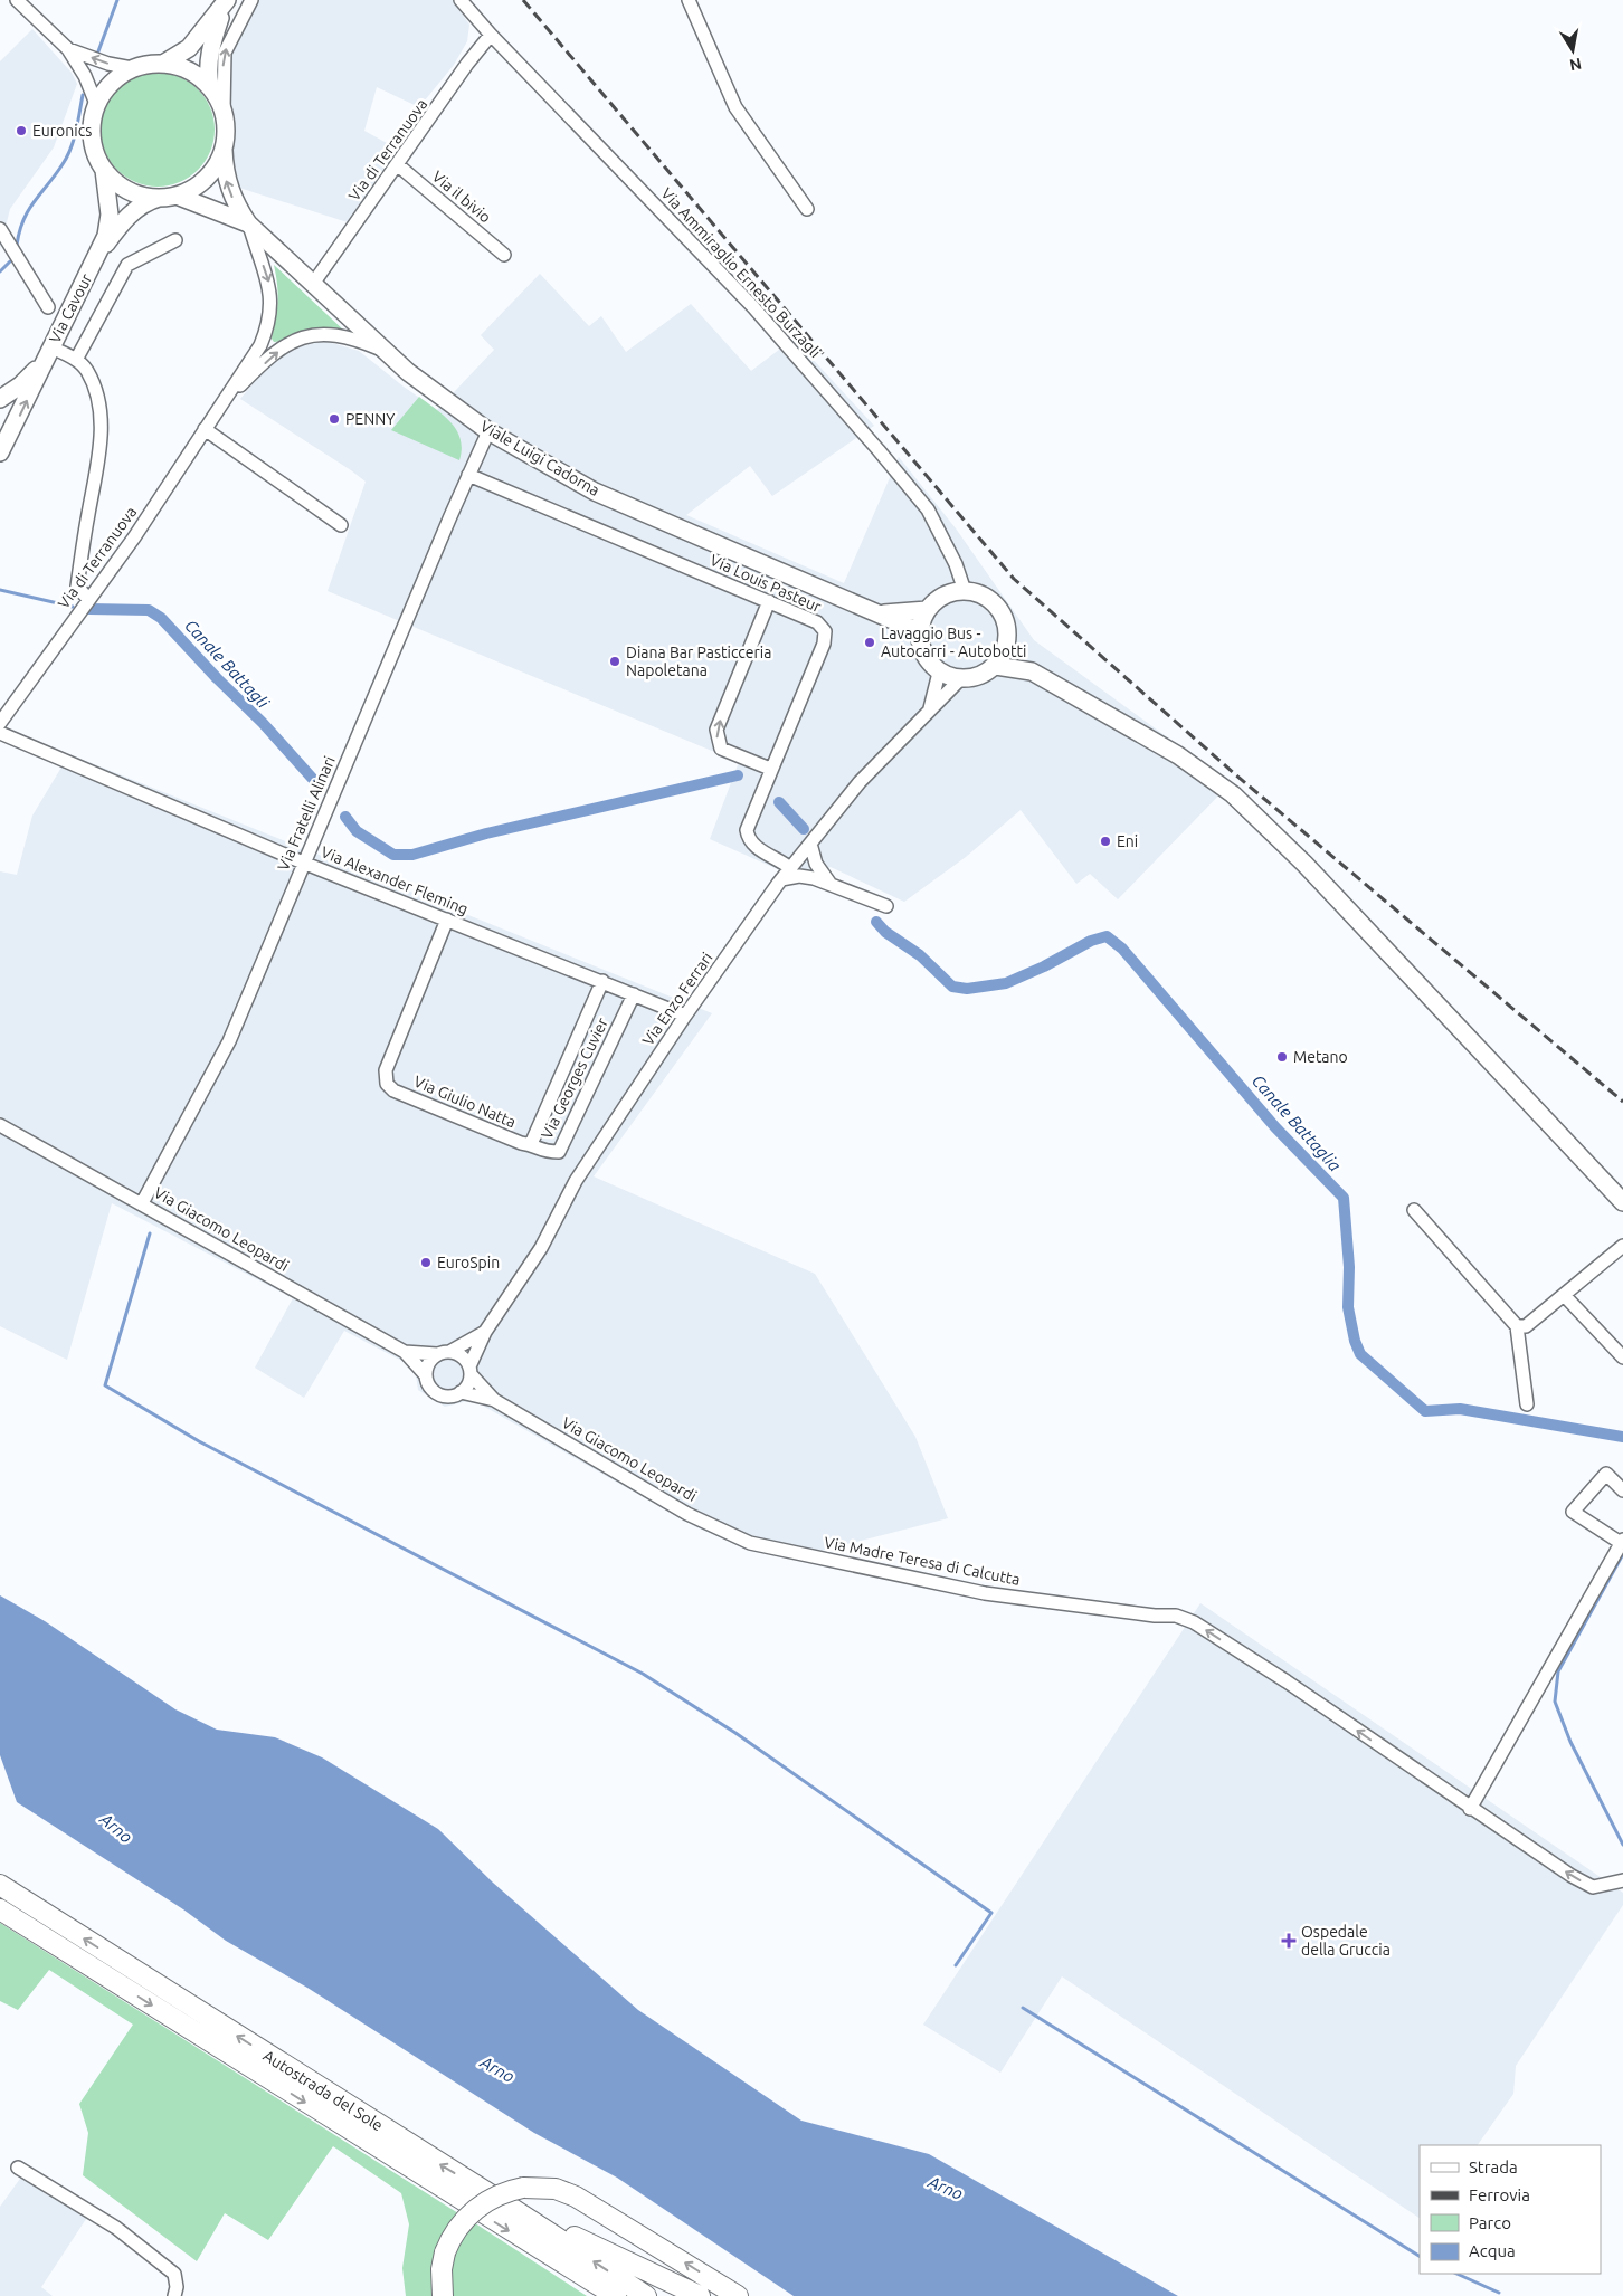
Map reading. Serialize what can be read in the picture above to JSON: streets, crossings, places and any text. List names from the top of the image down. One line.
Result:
{"streets":{"highway":["Autostrada del Sole"],"main road":["Via Cavour","Viale Luigi Cadorna"],"street":["Via di Terranuova","Via il bivio","Via Ammiraglio Ernesto Burzagli","Via Louis Pasteur","Via Fratelli Alinari","Via Alexander Fleming","Via Enzo Ferrari","Via Georges Cuvier","Via Giulio Natta","Via Giacomo Leopardi","Via Madre Teresa di Calcutta"]},"crossings":[["Via di Terranuova","Via il bivio"],["Via di Terranuova","Via Ammiraglio Ernesto Burzagli"],["Via di Terranuova","Viale Luigi Cadorna"],["Via Ammiraglio Ernesto Burzagli","Viale Luigi Cadorna"],["Via Ammiraglio Ernesto Burzagli","Via Enzo Ferrari"],["Via Cavour","Viale Luigi Cadorna"],["Viale Luigi Cadorna","Via Fratelli Alinari"],["Viale Luigi Cadorna","Via Enzo Ferrari"],["Via Louis Pasteur","Via Fratelli Alinari"],["Via Louis Pasteur","Via Enzo Ferrari"],["Via Fratelli Alinari","Via Alexander Fleming"],["Via Fratelli Alinari","Via Giacomo Leopardi"],["Via Alexander Fleming","Via Enzo Ferrari"],["Via Alexander Fleming","Via Georges Cuvier"],["Via Alexander Fleming","Via Giulio Natta"],["Via Enzo Ferrari","Via Giacomo Leopardi"],["Via Georges Cuvier","Via Giulio Natta"],["Via Giacomo Leopardi","Via Madre Teresa di Calcutta"]],"one_way":["Via Madre Teresa di Calcutta"],"water":["Canale Battagli","Canale Battaglia","Arno"],"places":{"other":["Euronics","PENNY","Lavaggio Bus - Autocarri - Autobotti","Diana Bar Pasticceria Napoletana","Eni","Metano","EuroSpin"],"health":["Ospedale della Gruccia"]},"legend":["Strada","Ferrovia","Parco","Acqua"],"north":"bottom"}
